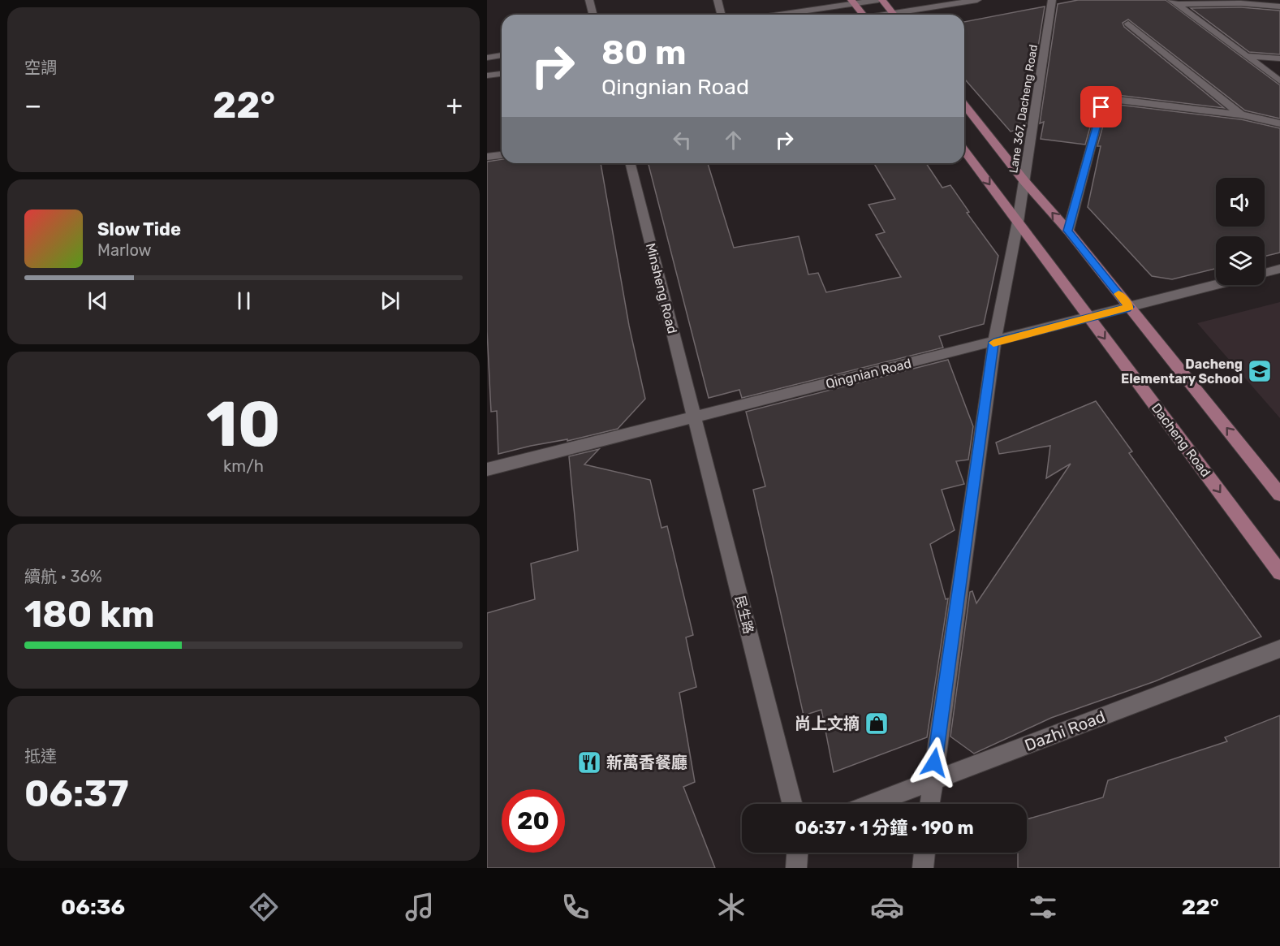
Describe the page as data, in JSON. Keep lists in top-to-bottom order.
{
  "streets": {
    "main road": ["Dacheng Road"],
    "street": [
      "Lane 367, Dacheng Road",
      "Minsheng Road",
      "Qingnian Road",
      "民生路",
      "Dazhi Road"
    ]
  },
  "crossings": [
    ["Lane 367, Dacheng Road", "Qingnian Road"],
    ["Lane 367, Dacheng Road", "Dacheng Road"],
    ["Lane 367, Dacheng Road", "Dazhi Road"],
    ["Minsheng Road", "Qingnian Road"],
    ["Minsheng Road", "民生路"],
    ["Qingnian Road", "Dacheng Road"],
    ["Qingnian Road", "民生路"]
  ],
  "places": {
    "school or university": ["Dacheng Elementary School"],
    "shop": ["尚上文摘"],
    "restaurant": ["新萬香餐廳"]
  },
  "page": {
    "tile": [
      "空調",
      ["10", "km/h"],
      ["續航 · 36%", "180 km"],
      ["抵達", "06:37"]
    ],
    "turn": ["80 m", "Qingnian Road"],
    "heat": ["−", "22°", "+"],
    "song": ["Slow Tide", "Marlow"],
    "limit": "20",
    "trip": "06:37 · 1 分鐘 · 190 m",
    "tabs": ["06:36", "22°"]
  }
}
